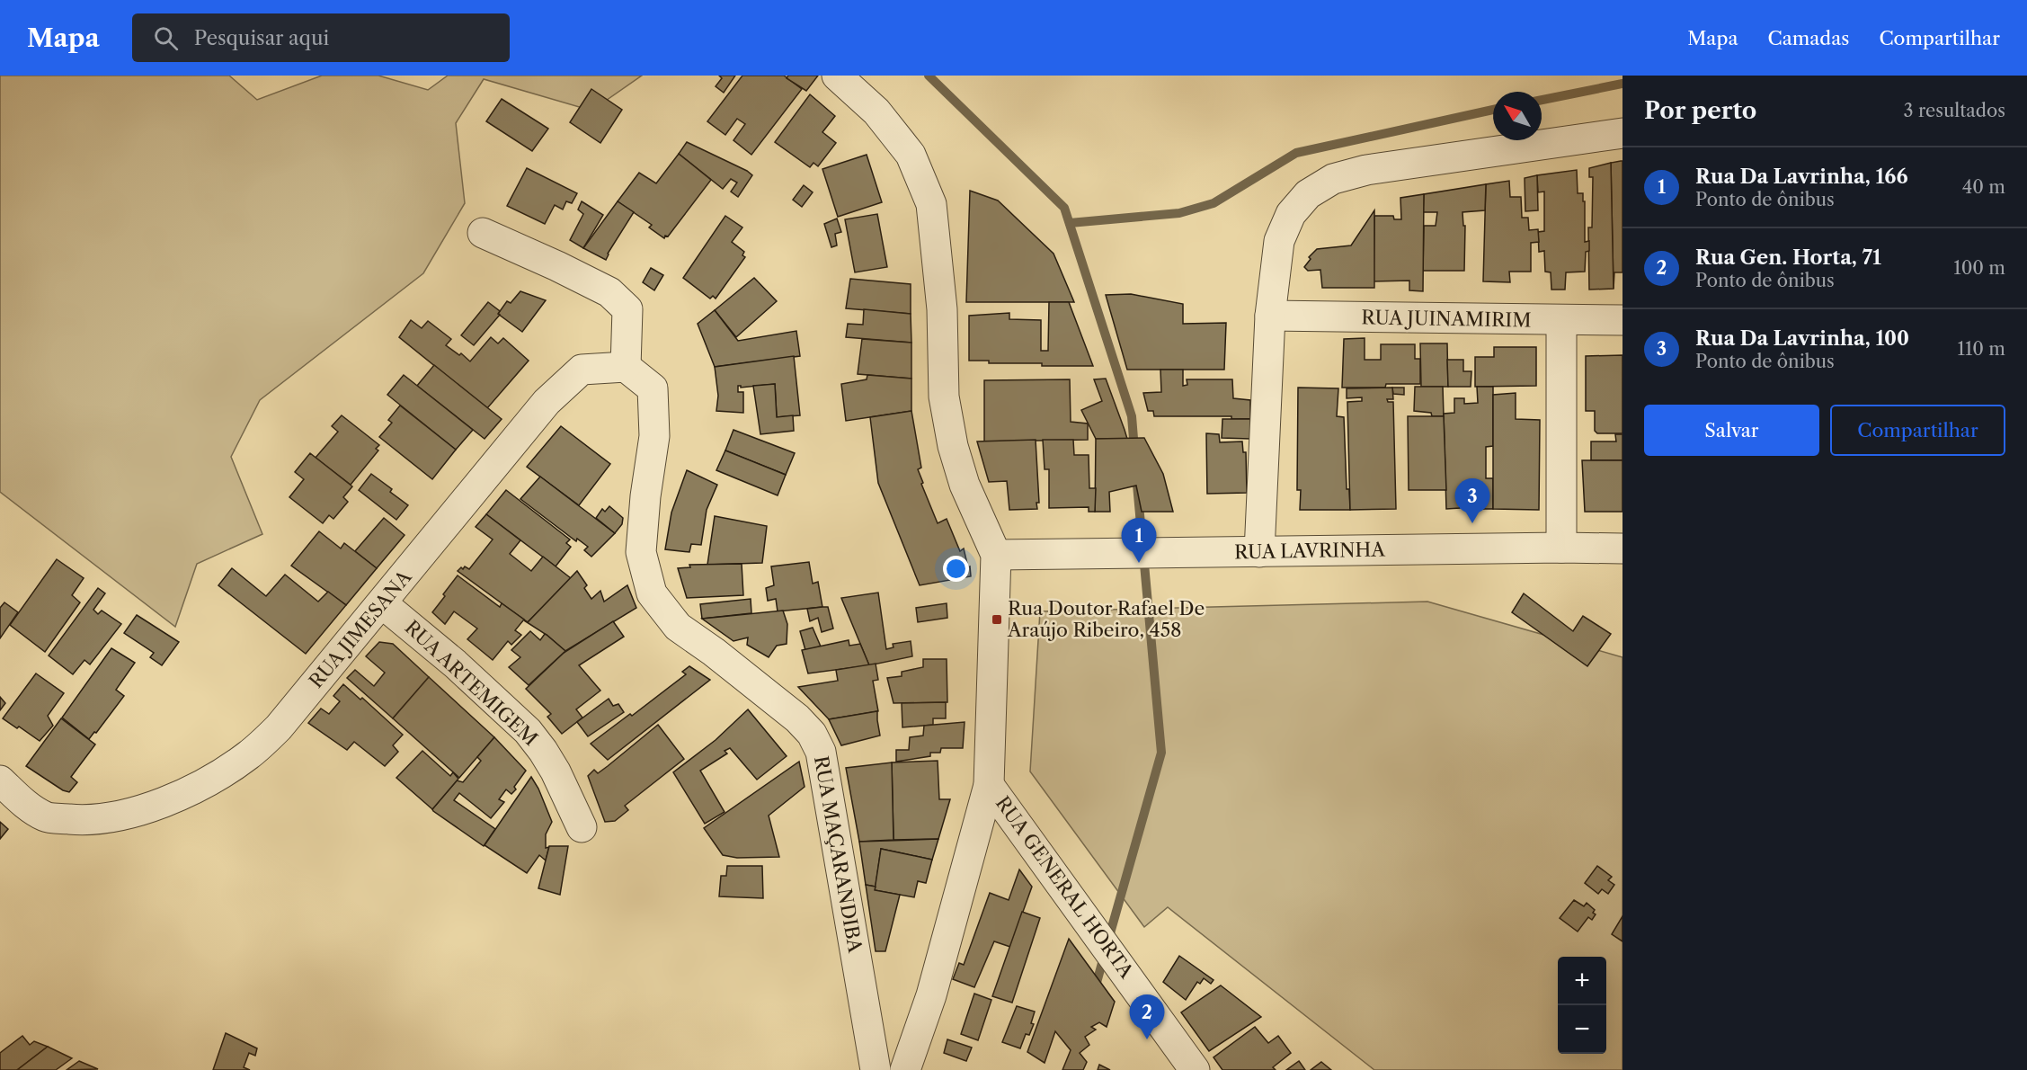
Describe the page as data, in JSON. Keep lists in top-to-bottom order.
{
  "streets": {
    "street": [
      "RUA JUINAMIRIM",
      "RUA LAVRINHA",
      "RUA JIMESANA",
      "RUA ARTEMIGEM",
      "RUA MAÇARANDIBA",
      "RUA GENERAL HORTA"
    ]
  },
  "crossings": [
    ["RUA JIMESANA", "RUA ARTEMIGEM"],
    ["RUA JIMESANA", "RUA MAÇARANDIBA"]
  ],
  "places": {
    "transit": ["Rua Doutor Rafael De Araújo Ribeiro, 458"]
  },
  "north": "top left",
  "page": {
    "header": "Mapa",
    "search": "Pesquisar aqui",
    "nav": ["Mapa", "Camadas", "Compartilhar"],
    "heading": ["Por perto", "3 resultados"],
    "list": [
      {
        "mark": "1",
        "name": "Rua Da Lavrinha, 166",
        "note": "Ponto de ônibus",
        "value": "40 m"
      },
      {
        "mark": "2",
        "name": "Rua Gen. Horta, 71",
        "note": "Ponto de ônibus",
        "value": "100 m"
      },
      {
        "mark": "3",
        "name": "Rua Da Lavrinha, 100",
        "note": "Ponto de ônibus",
        "value": "110 m"
      }
    ],
    "buttons": ["Salvar", "Compartilhar"],
    "pins": ["3", "1", "2"],
    "map_buttons": ["+", "−"]
  }
}
